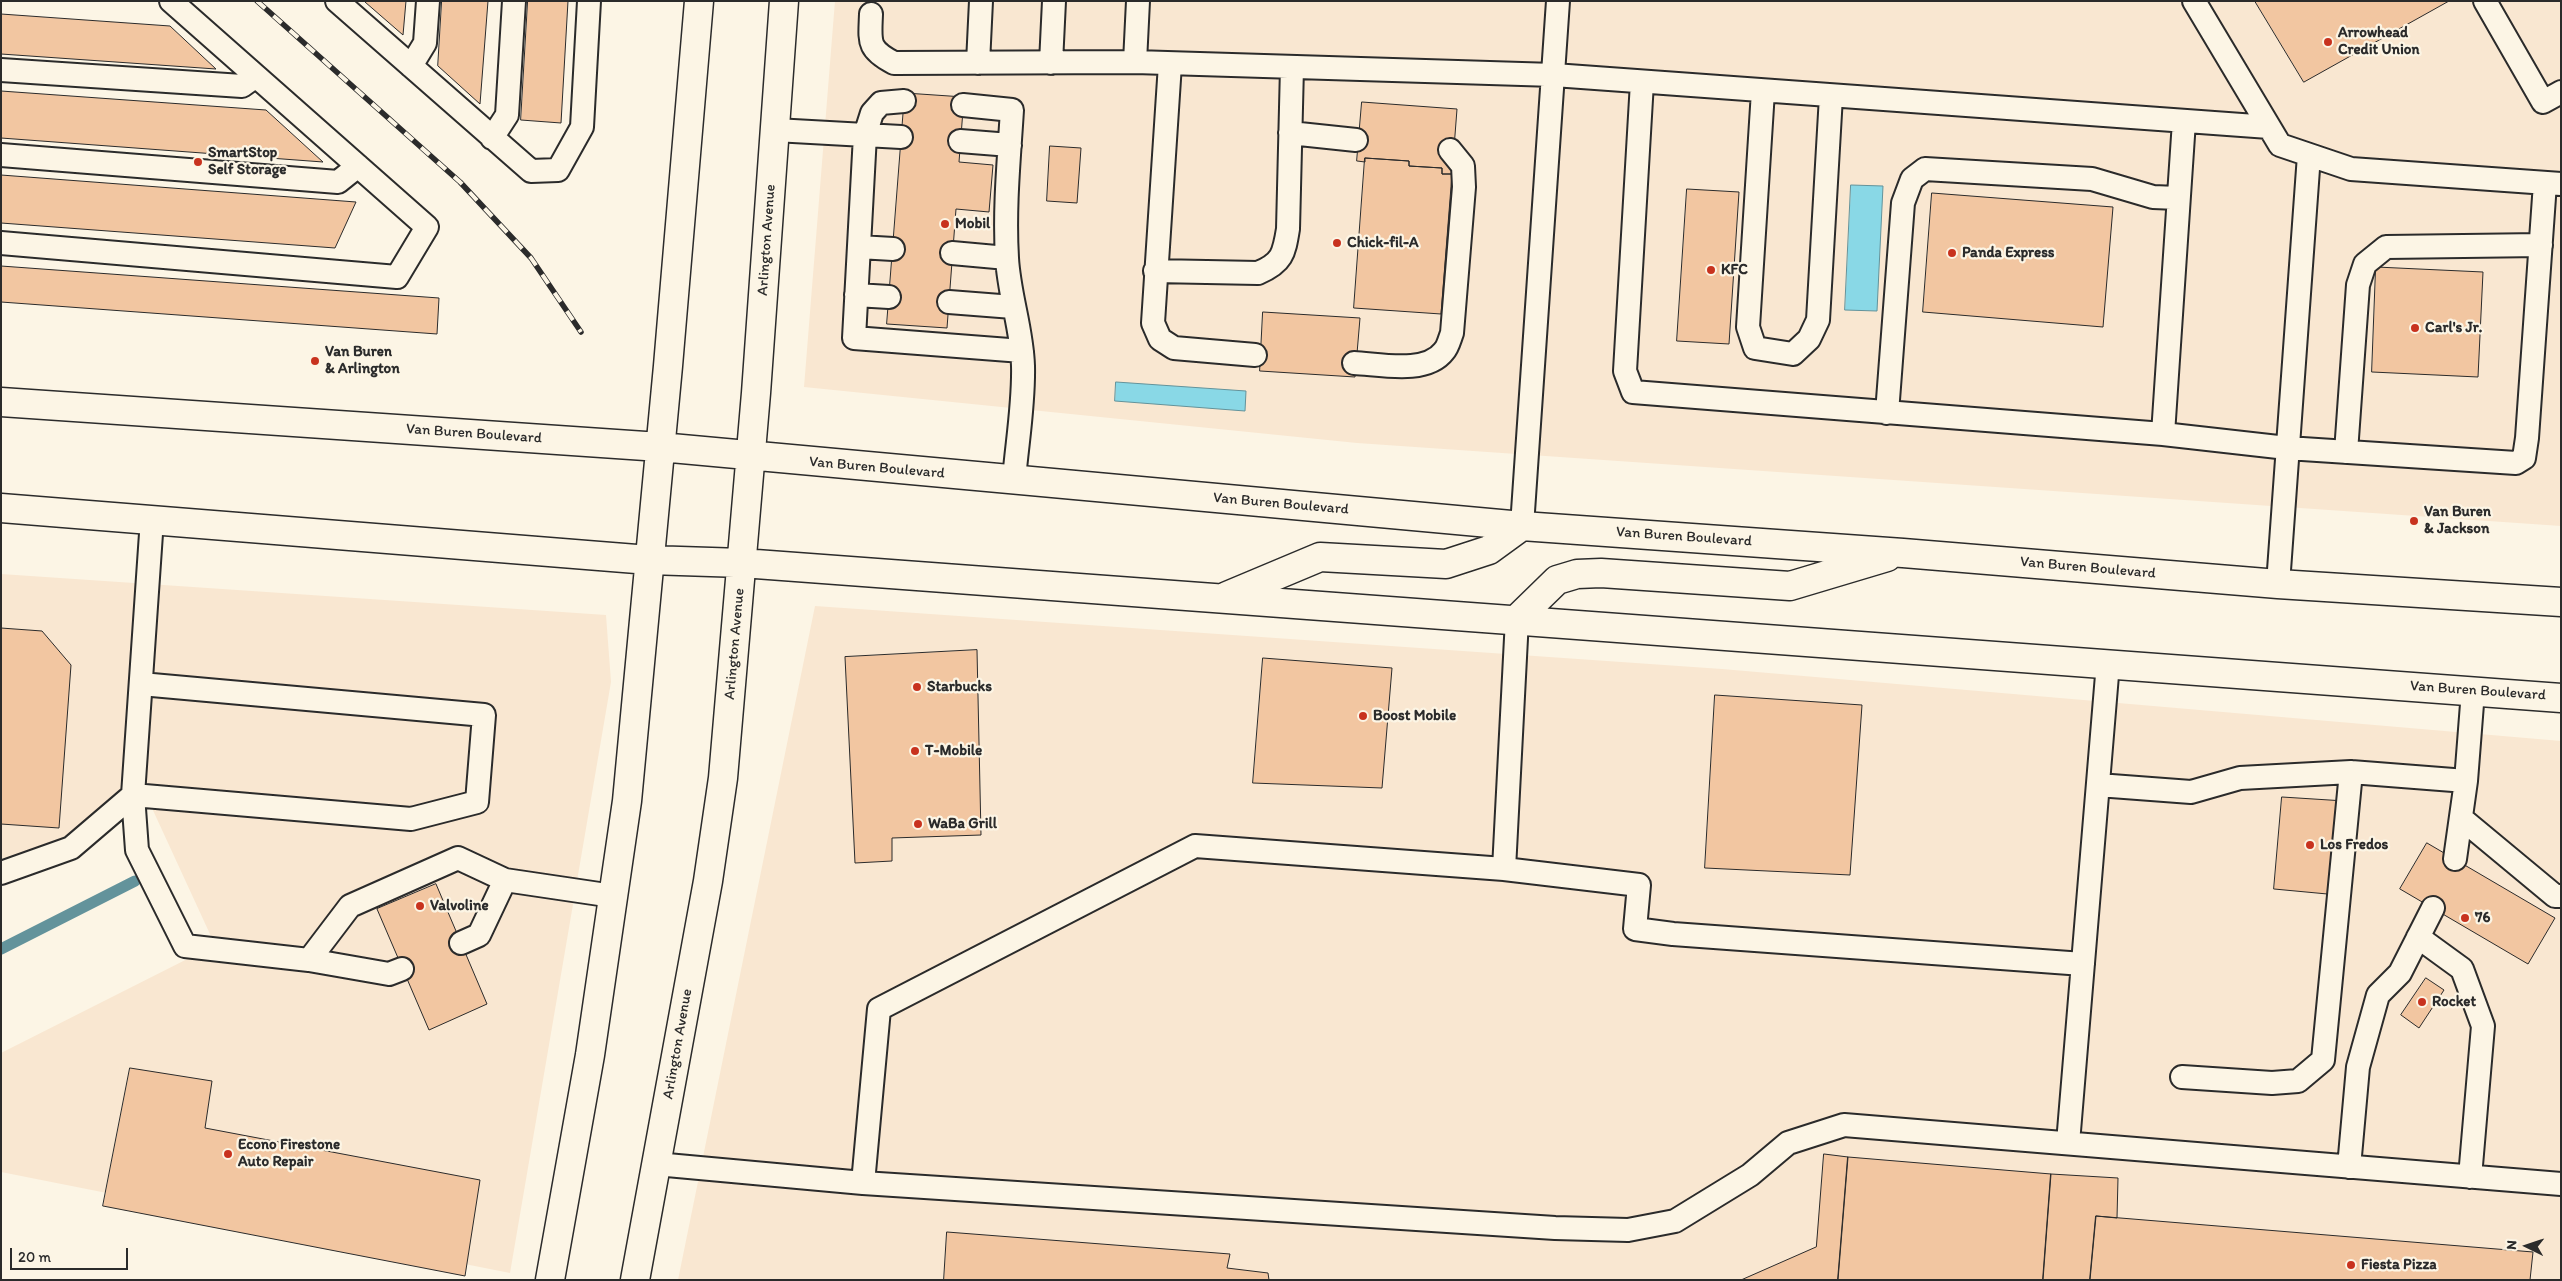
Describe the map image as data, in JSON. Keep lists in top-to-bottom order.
{
  "streets": {
    "main road": ["Arlington Avenue", "Van Buren Boulevard"]
  },
  "crossings": [
    ["Arlington Avenue", "Van Buren Boulevard"]
  ],
  "places": [
    "Arrowhead Credit Union",
    "SmartStop Self Storage",
    "Mobil",
    "Chick-fil-A",
    "Panda Express",
    "KFC",
    "Carl's Jr.",
    "Van Buren & Arlington",
    "Van Buren & Jackson",
    "Starbucks",
    "Boost Mobile",
    "T-Mobile",
    "WaBa Grill",
    "Los Fredos",
    "Valvoline",
    "76",
    "Rocket",
    "Econo Firestone Auto Repair",
    "Fiesta Pizza"
  ],
  "scale_bar": "20 m",
  "north": "left"
}
